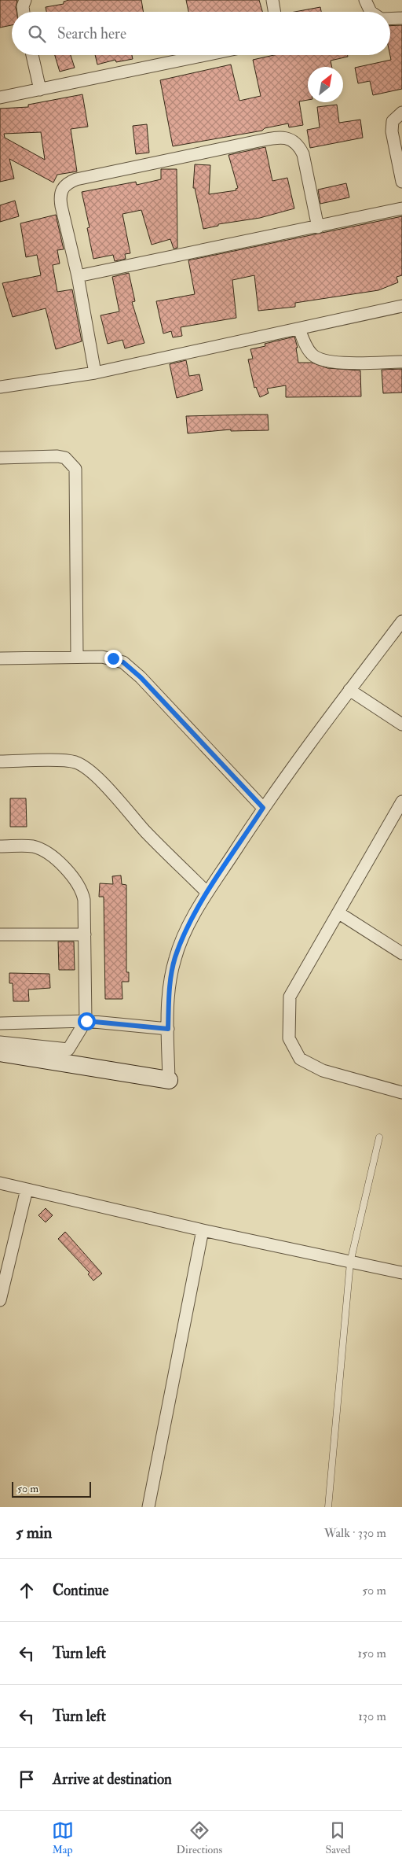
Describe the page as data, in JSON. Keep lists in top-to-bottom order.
{
  "scale_bar": "50 m",
  "north": "top right",
  "page": {
    "search": "Search here",
    "scale": "50 m",
    "heading": ["5 min", "Walk · 330 m"],
    "list": [
      ["Continue", "50 m"],
      ["Turn left", "150 m"],
      ["Turn left", "130 m"],
      "Arrive at destination"
    ],
    "nav": ["Map", "Directions", "Saved"]
  }
}
